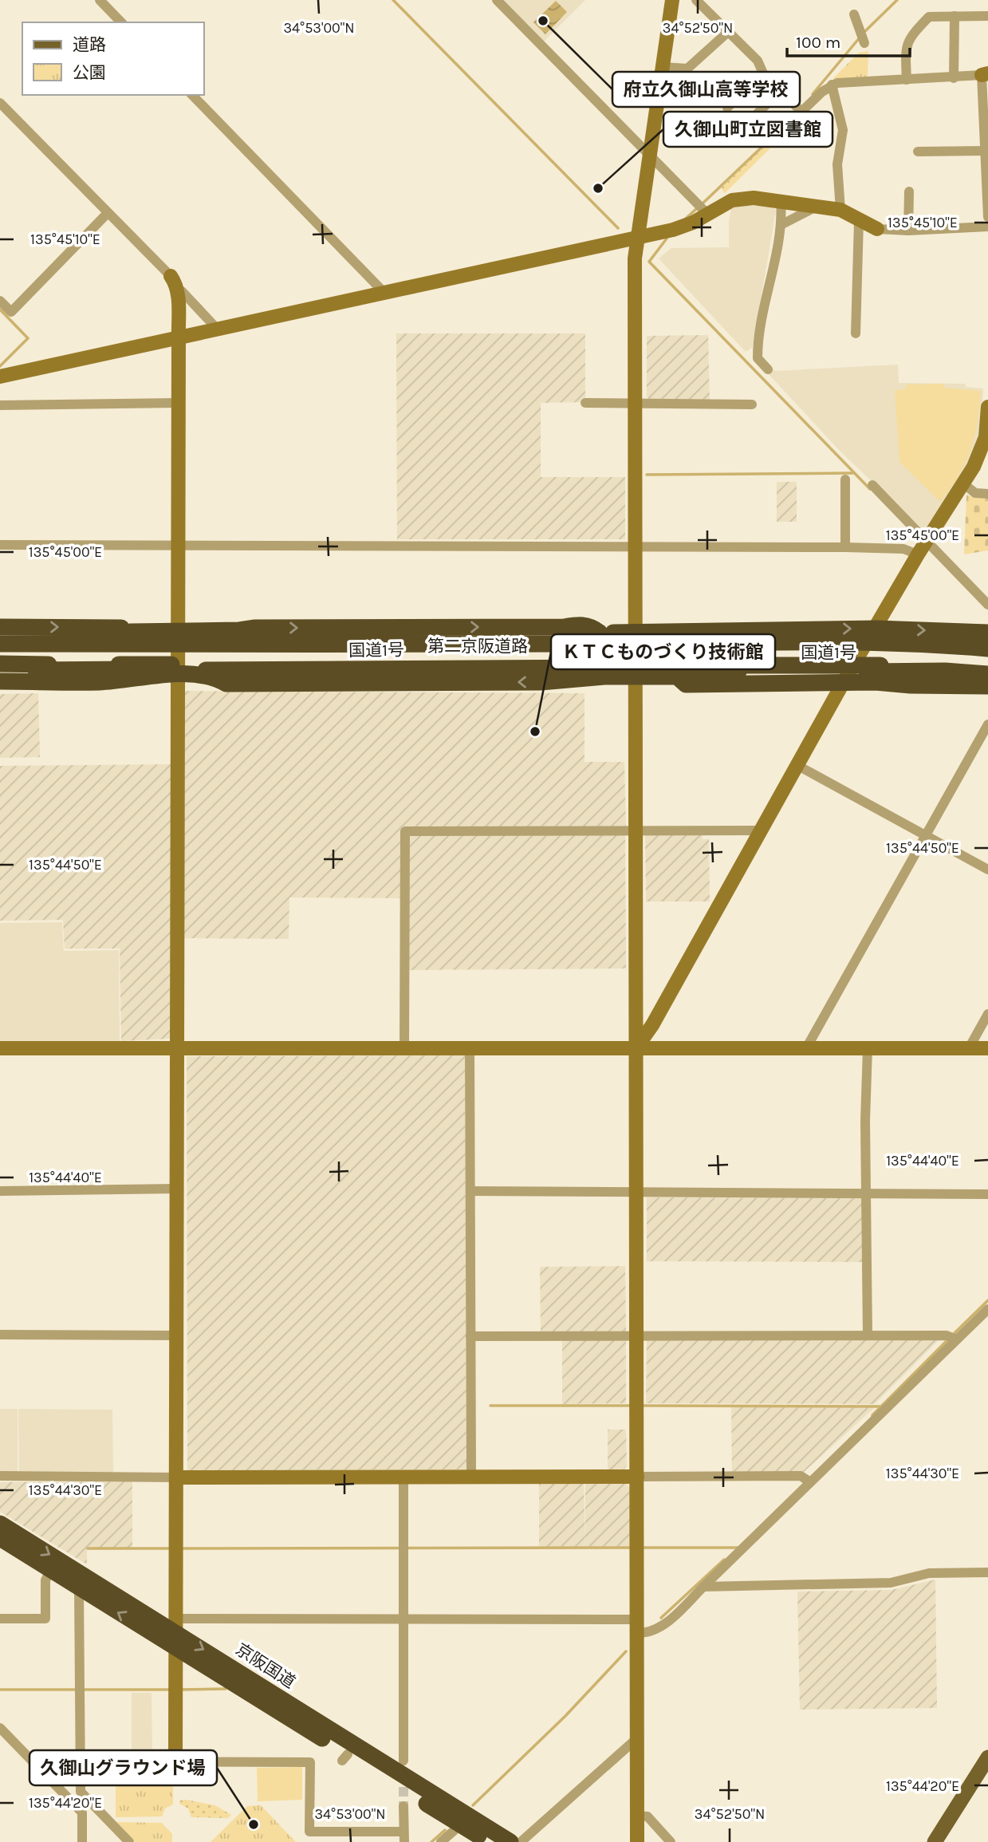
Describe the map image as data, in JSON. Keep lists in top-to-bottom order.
{
  "streets": {
    "highway": ["第二京阪道路", "国道1号", "京阪国道"]
  },
  "crossings": [
    ["第二京阪道路", "国道1号"]
  ],
  "places": [
    "府立久御山高等学校",
    "久御山町立図書館",
    "ＫＴＣものづくり技術館",
    "久御山グラウンド場"
  ],
  "legend": ["道路", "公園"],
  "scale_bar": "100 m",
  "coordinates": [
    "34°53'00\"N",
    "34°52'50\"N",
    "135°45'10\"E",
    "135°45'00\"E",
    "135°44'50\"E",
    "135°44'40\"E",
    "135°44'30\"E",
    "135°44'20\"E"
  ]
}
